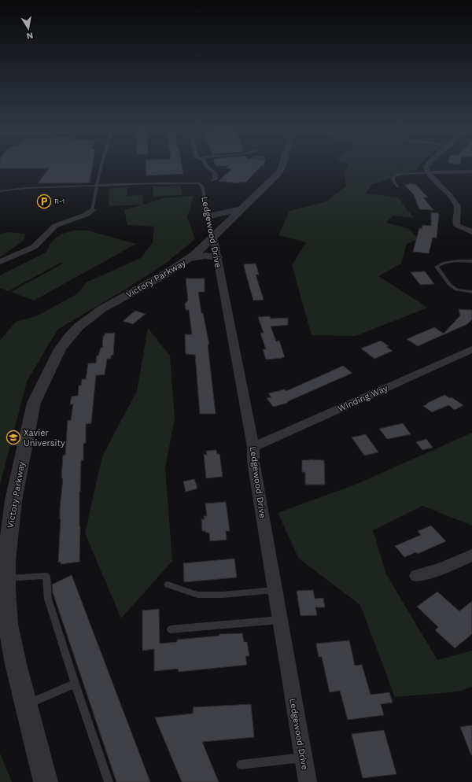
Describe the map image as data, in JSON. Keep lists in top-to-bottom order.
{
  "streets": {
    "street": ["Ledgewood Drive", "Victory Parkway", "Winding Way"]
  },
  "crossings": [
    ["Ledgewood Drive", "Victory Parkway"],
    ["Ledgewood Drive", "Winding Way"]
  ],
  "places": {
    "parking": ["R-1"],
    "school or university": ["Xavier University"]
  },
  "north": "bottom"
}
